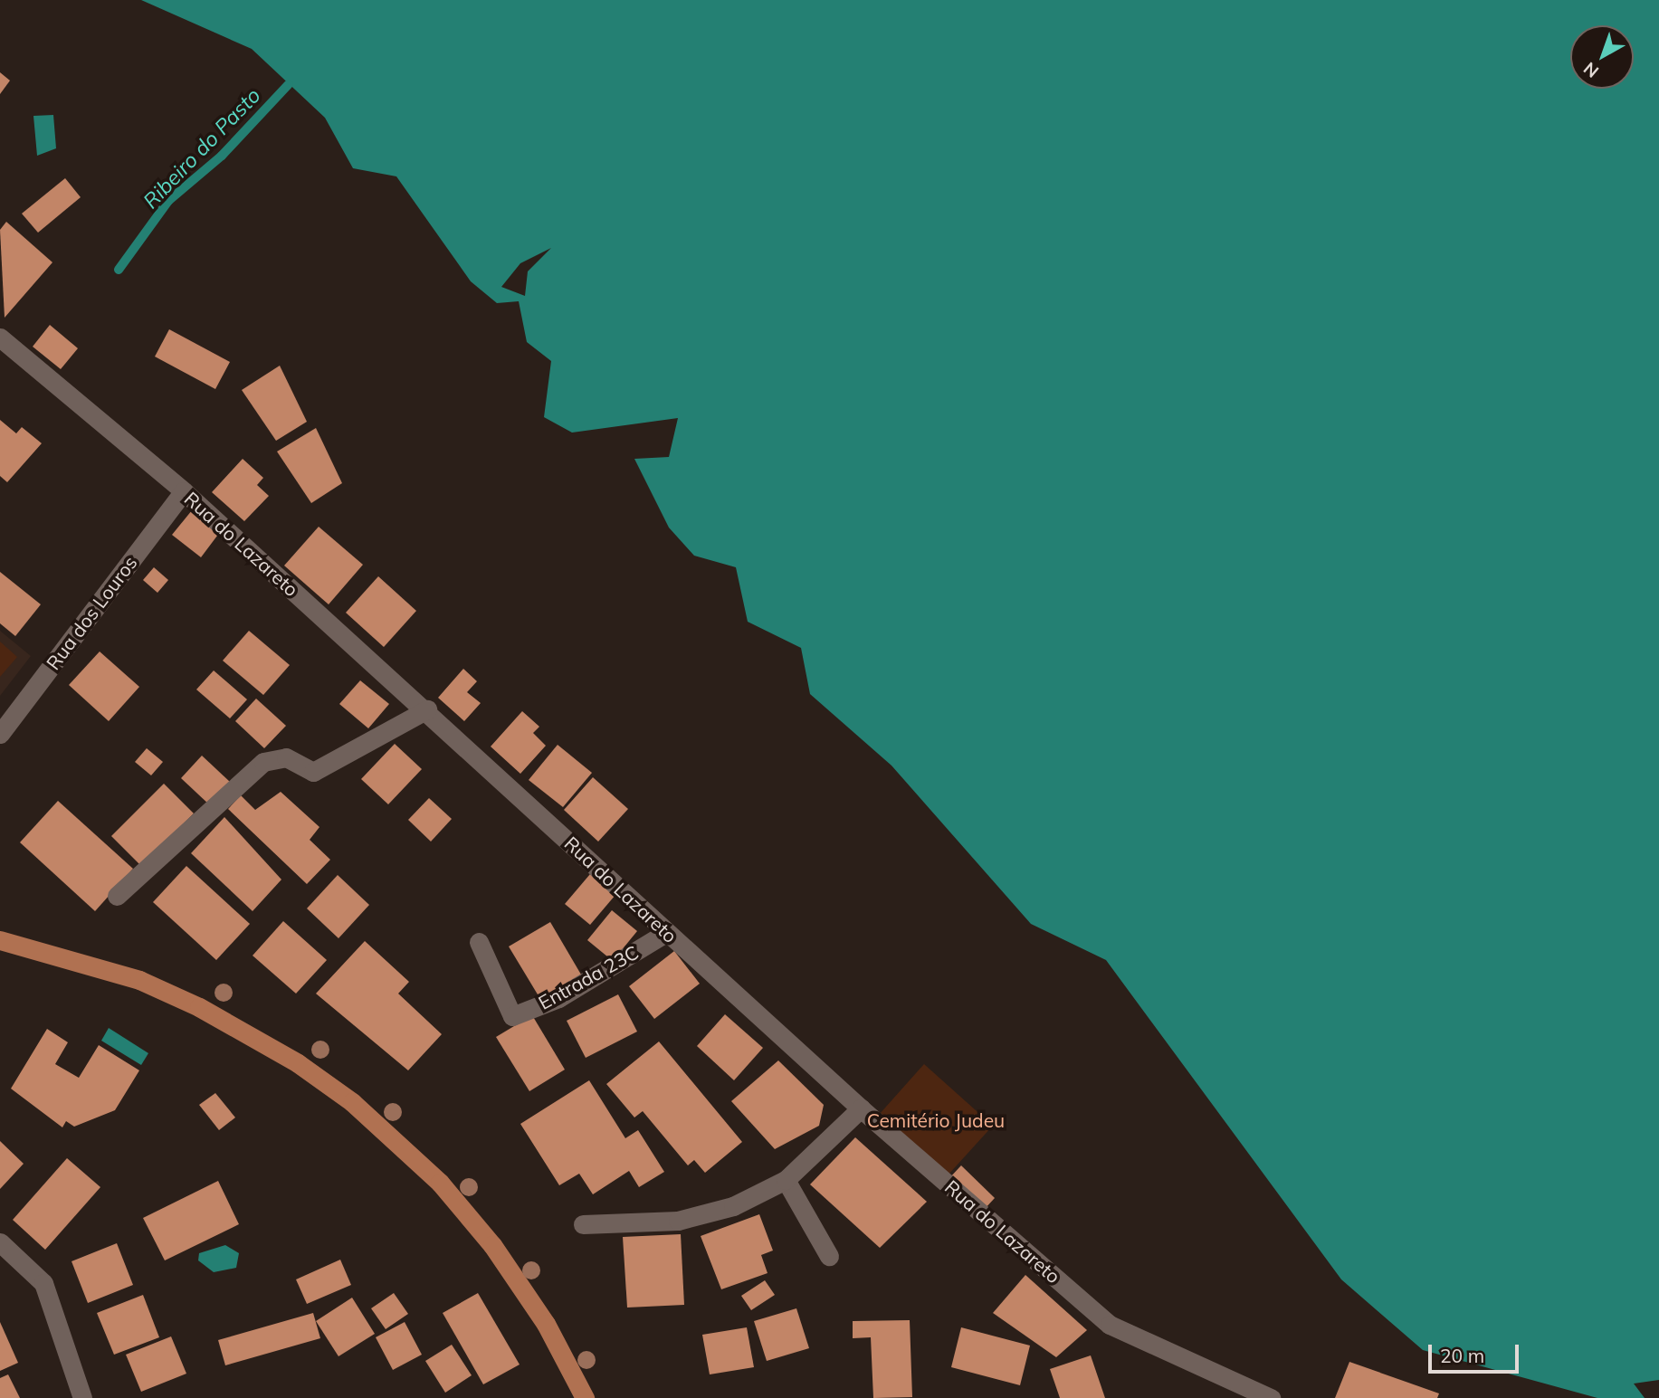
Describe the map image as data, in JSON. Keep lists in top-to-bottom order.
{
  "streets": {
    "street": ["Rua do Lazareto", "Rua dos Louros", "Entrada 23C"]
  },
  "crossings": [
    ["Rua do Lazareto", "Rua dos Louros"],
    ["Rua do Lazareto", "Entrada 23C"]
  ],
  "water": ["Ribeiro do Pasto"],
  "parks": ["Cemitério Judeu"],
  "scale_bar": "20 m",
  "north": "bottom left"
}
